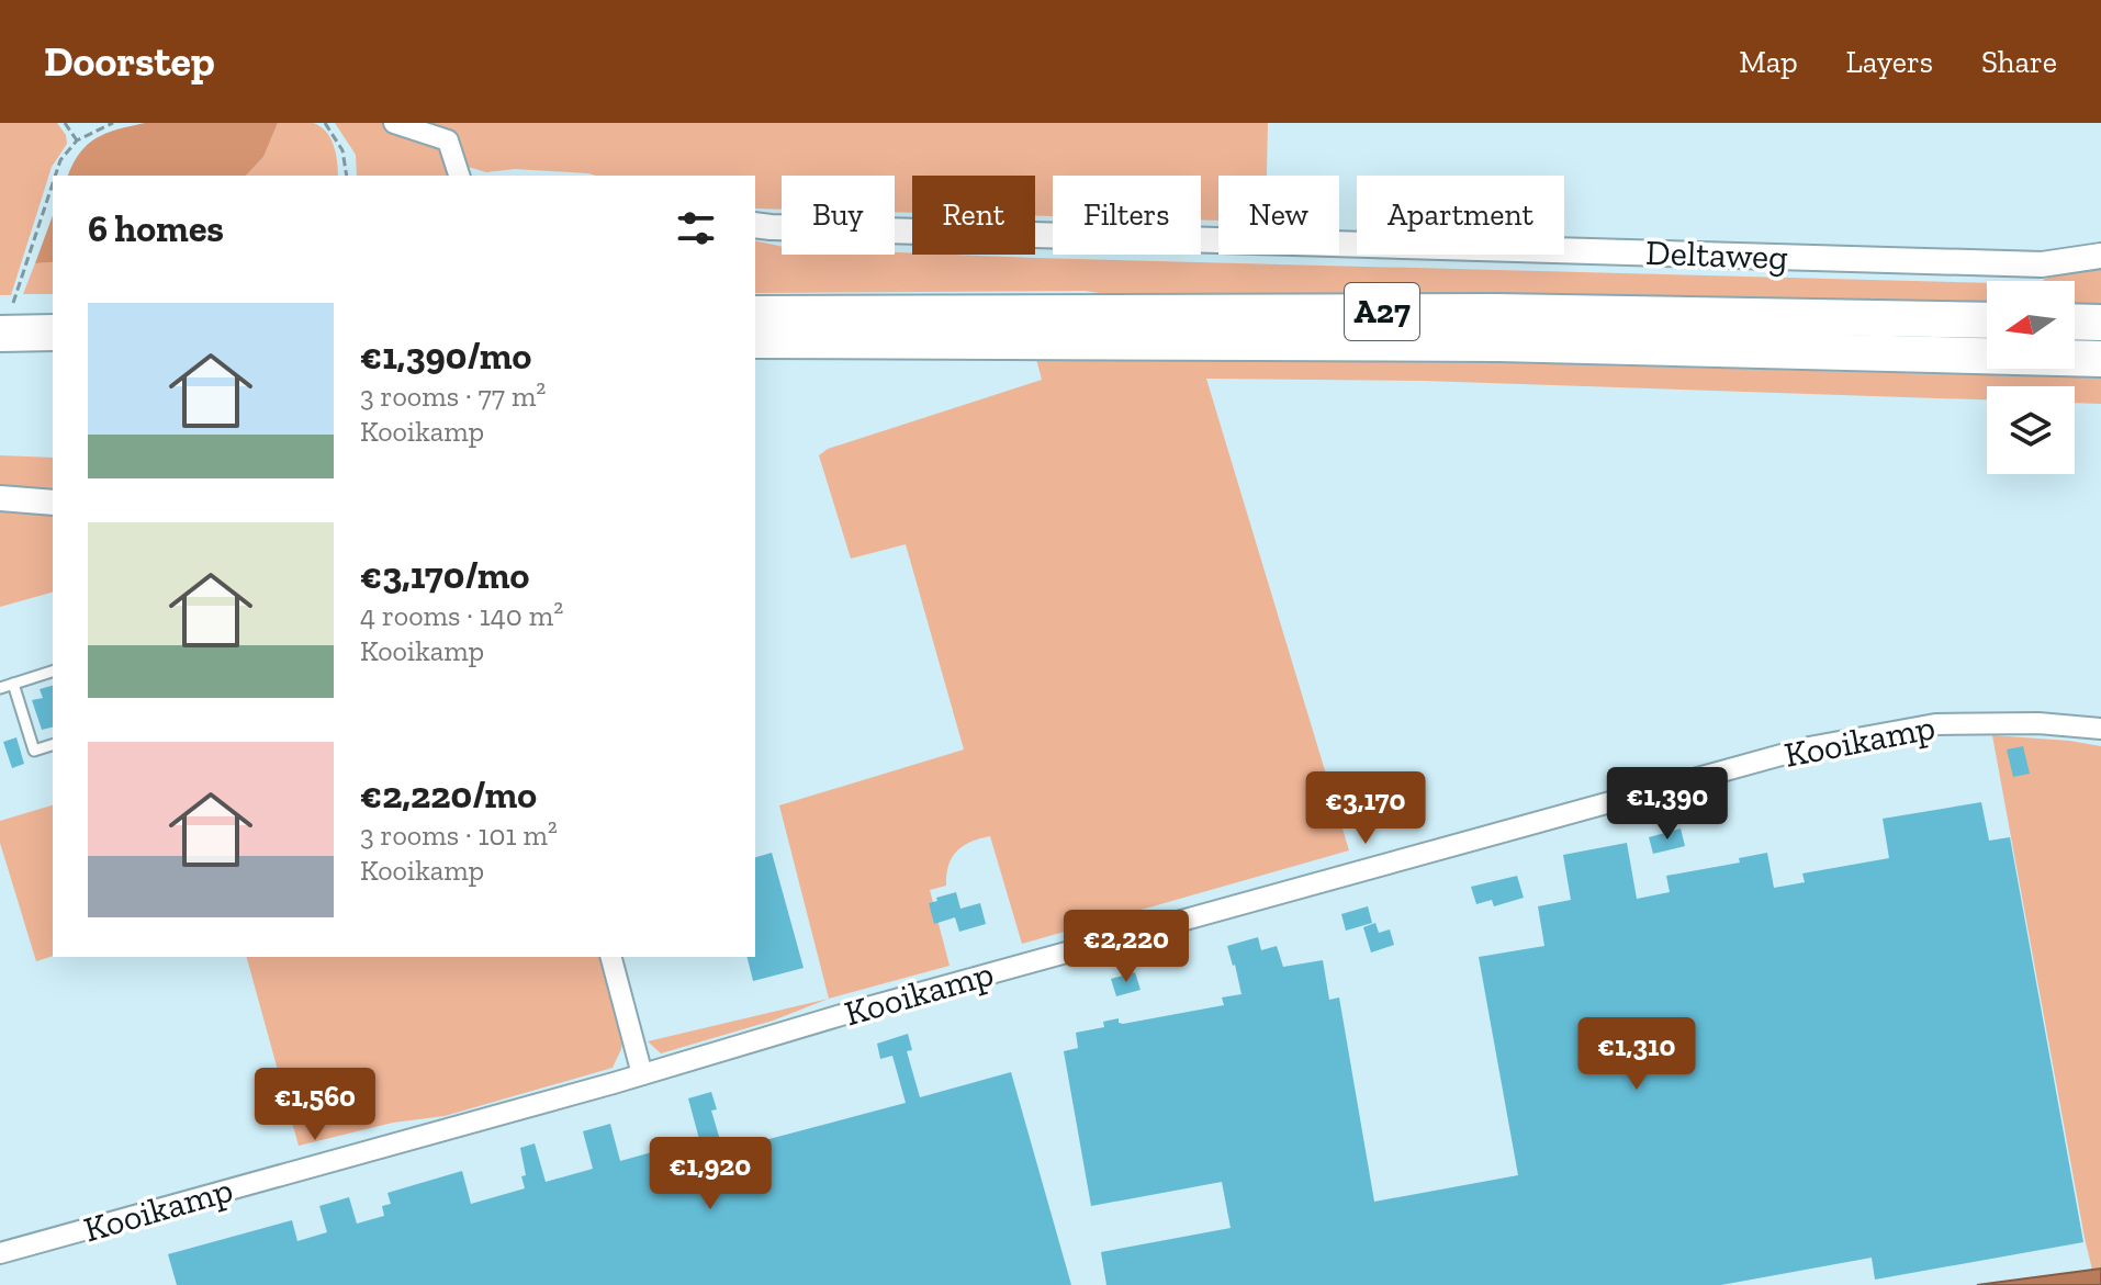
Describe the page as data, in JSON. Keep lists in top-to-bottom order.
{
  "streets": {
    "highway": ["A27"],
    "street": ["Deltaweg", "Kooikamp"]
  },
  "north": "left",
  "page": {
    "header": "Doorstep",
    "nav": ["Map", "Layers", "Share"],
    "chip": [
      "Buy",
      "Rent",
      "Filters",
      "New",
      "Apartment"
    ],
    "heading": "6 homes",
    "list": [
      {
        "name": "€1,390/mo",
        "note": "3 rooms · 77 m² · Kooikamp"
      },
      {
        "name": "€3,170/mo",
        "note": "4 rooms · 140 m² · Kooikamp"
      },
      {
        "name": "€2,220/mo",
        "note": "3 rooms · 101 m² · Kooikamp"
      }
    ],
    "price": [
      "€1,390",
      "€3,170",
      "€2,220",
      "€1,310",
      "€1,560",
      "€1,920"
    ]
  }
}
